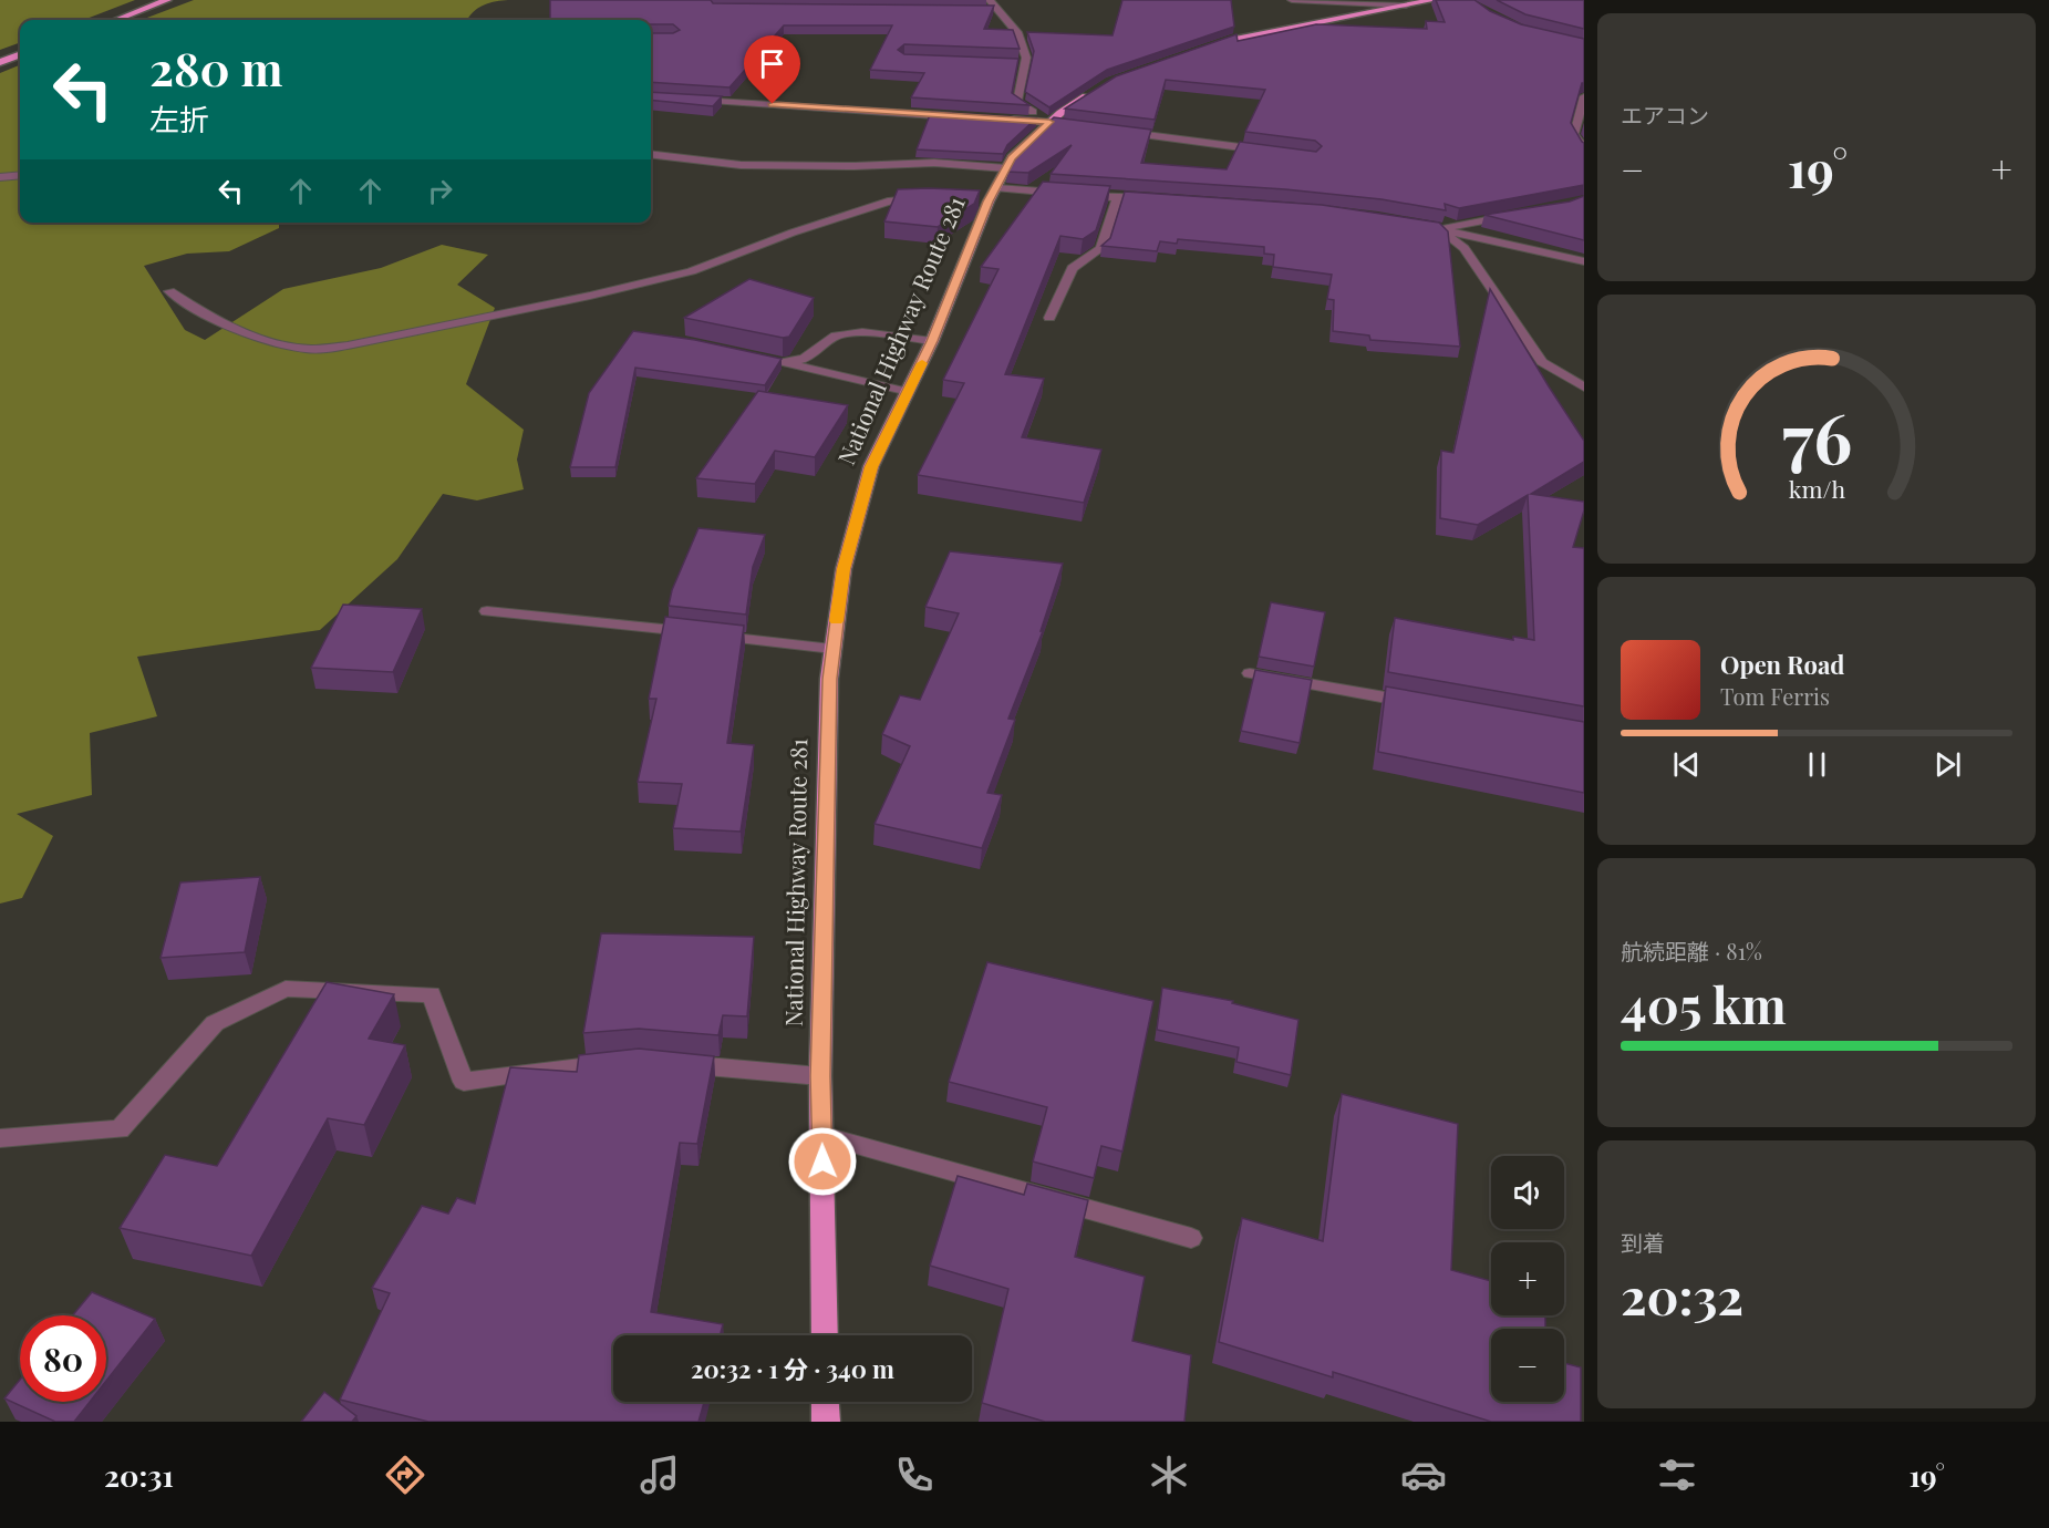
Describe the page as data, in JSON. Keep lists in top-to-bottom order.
{
  "streets": {
    "highway": ["National Highway Route 281"]
  },
  "page": {
    "tile": [
      "エアコン",
      ["航続距離 · 81%", "405 km"],
      ["到着", "20:32"]
    ],
    "turn": ["280 m", "左折"],
    "heat": ["−", "19°", "+"],
    "song": ["Open Road", "Tom Ferris"],
    "map_buttons": ["+", "−"],
    "limit": "80",
    "trip": "20:32 · 1 分 · 340 m",
    "tabs": ["20:31", "19°"],
    "gauge": ["76", "km/h"]
  }
}
